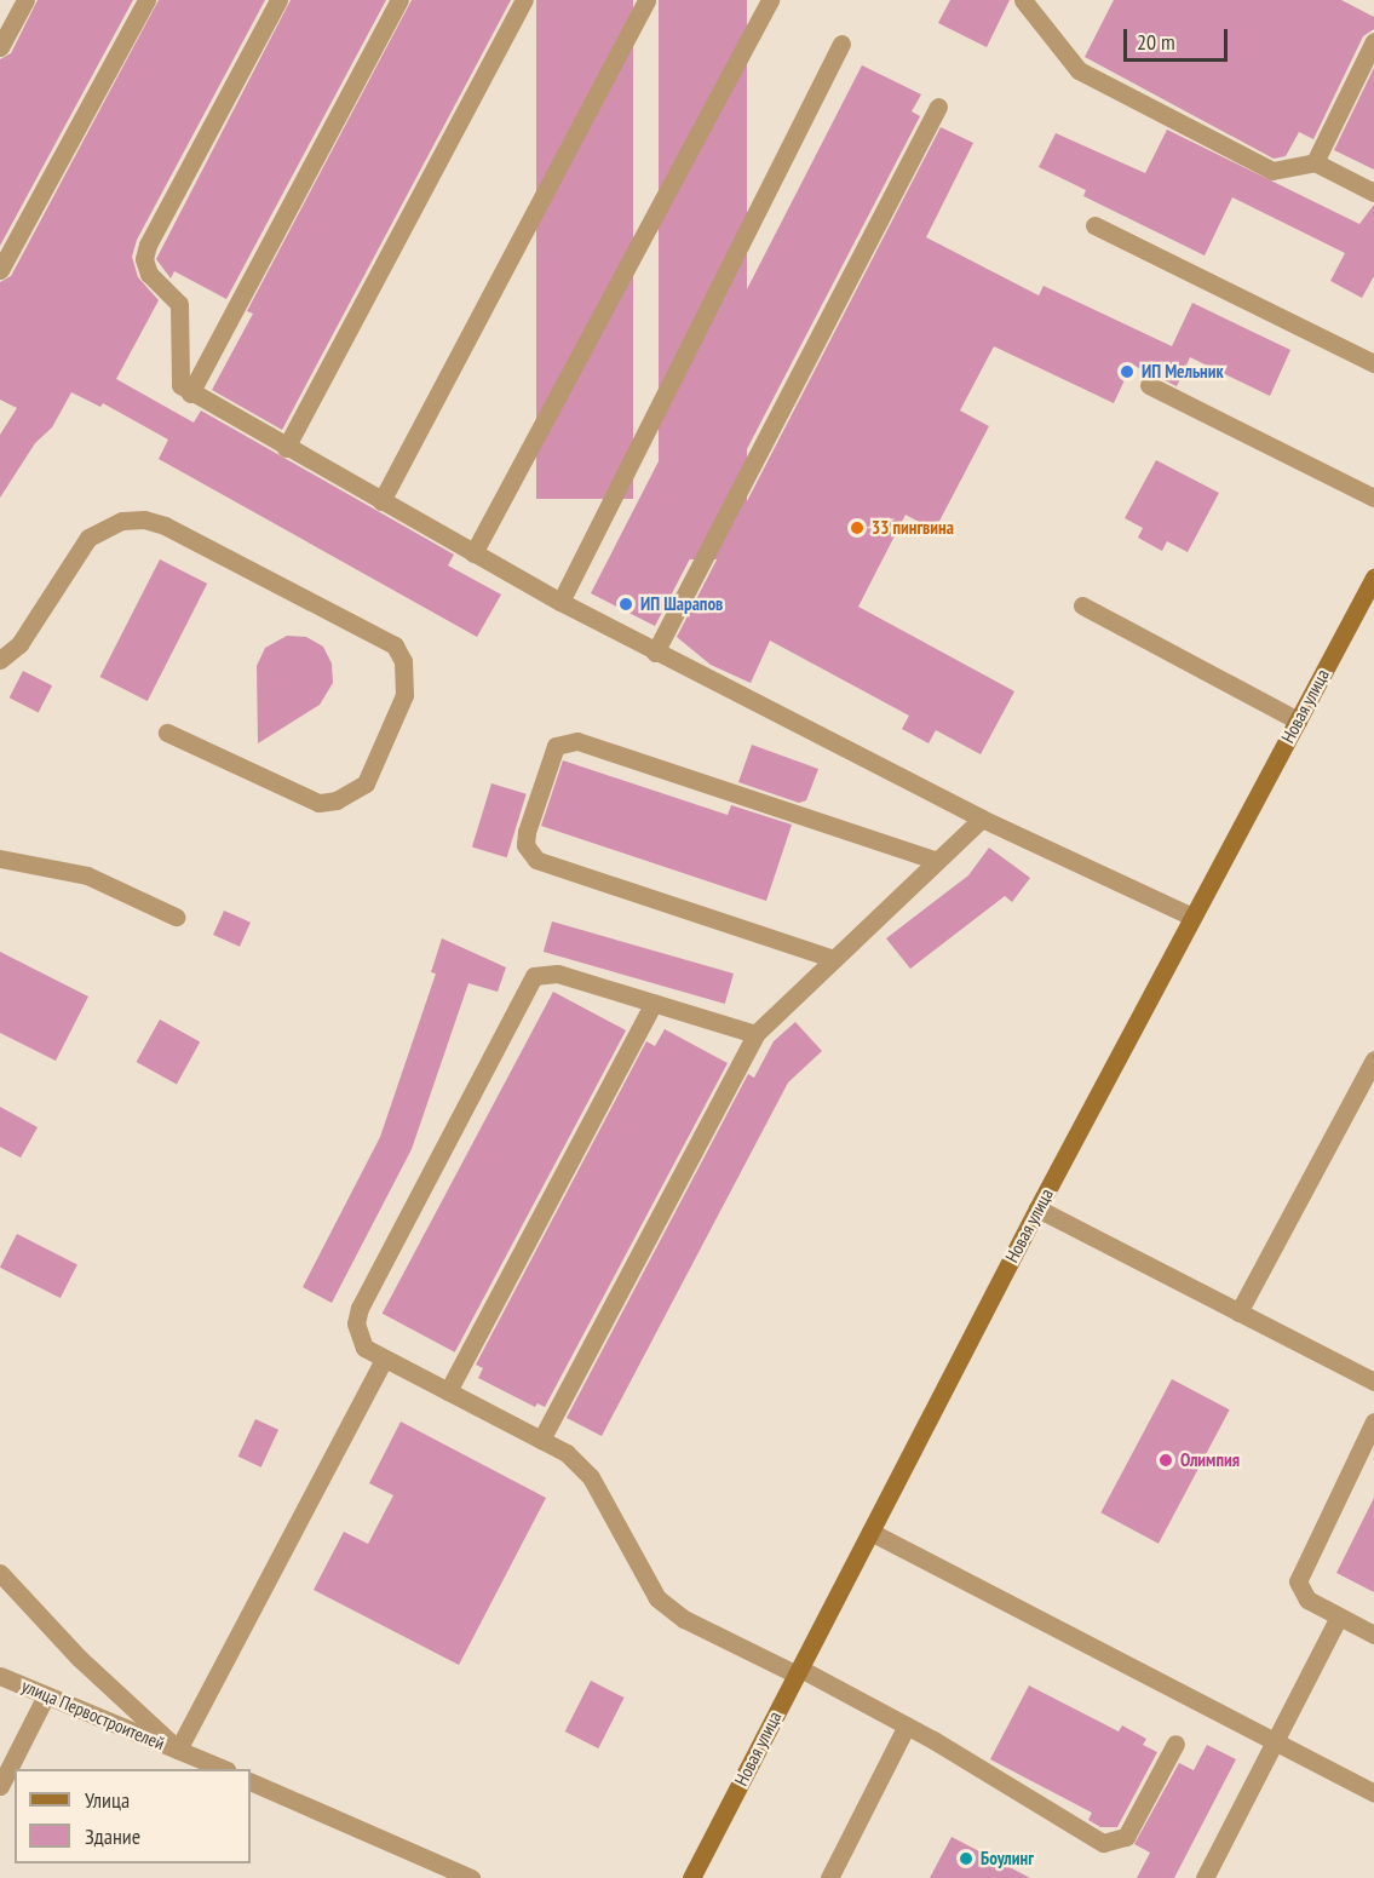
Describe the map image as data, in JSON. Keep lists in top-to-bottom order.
{
  "streets": {
    "street": ["Новая улица", "улица Первостроителей"]
  },
  "places": [
    "ИП Мельник",
    "33 пингвина",
    "ИП Шарапов",
    "Олимпия",
    "Боулинг"
  ],
  "legend": ["Улица", "Здание"],
  "scale_bar": "20 m"
}
